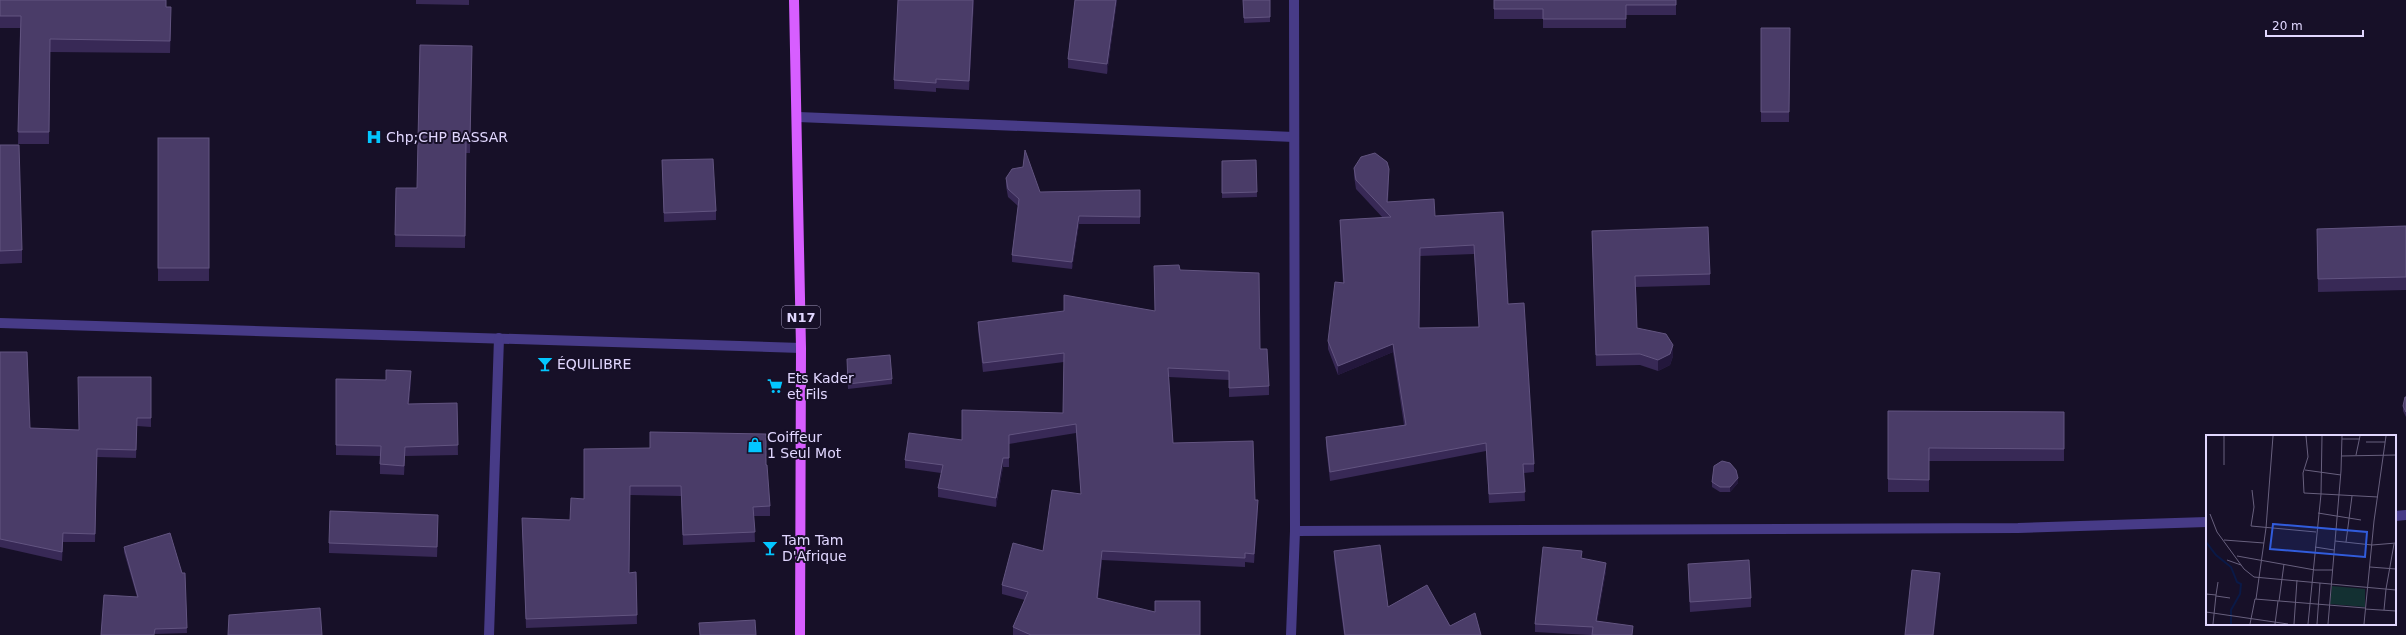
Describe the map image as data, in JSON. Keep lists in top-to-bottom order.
{
  "streets": {
    "main road": ["N17"]
  },
  "places": {
    "hospital": ["Chp;CHP BASSAR"],
    "bar": ["ÉQUILIBRE", "Tam Tam D'Afrique"],
    "supermarket": ["Ets Kader et Fils"],
    "shop": ["Coiffeur 1 Seul Mot"]
  },
  "scale_bar": "20 m"
}
